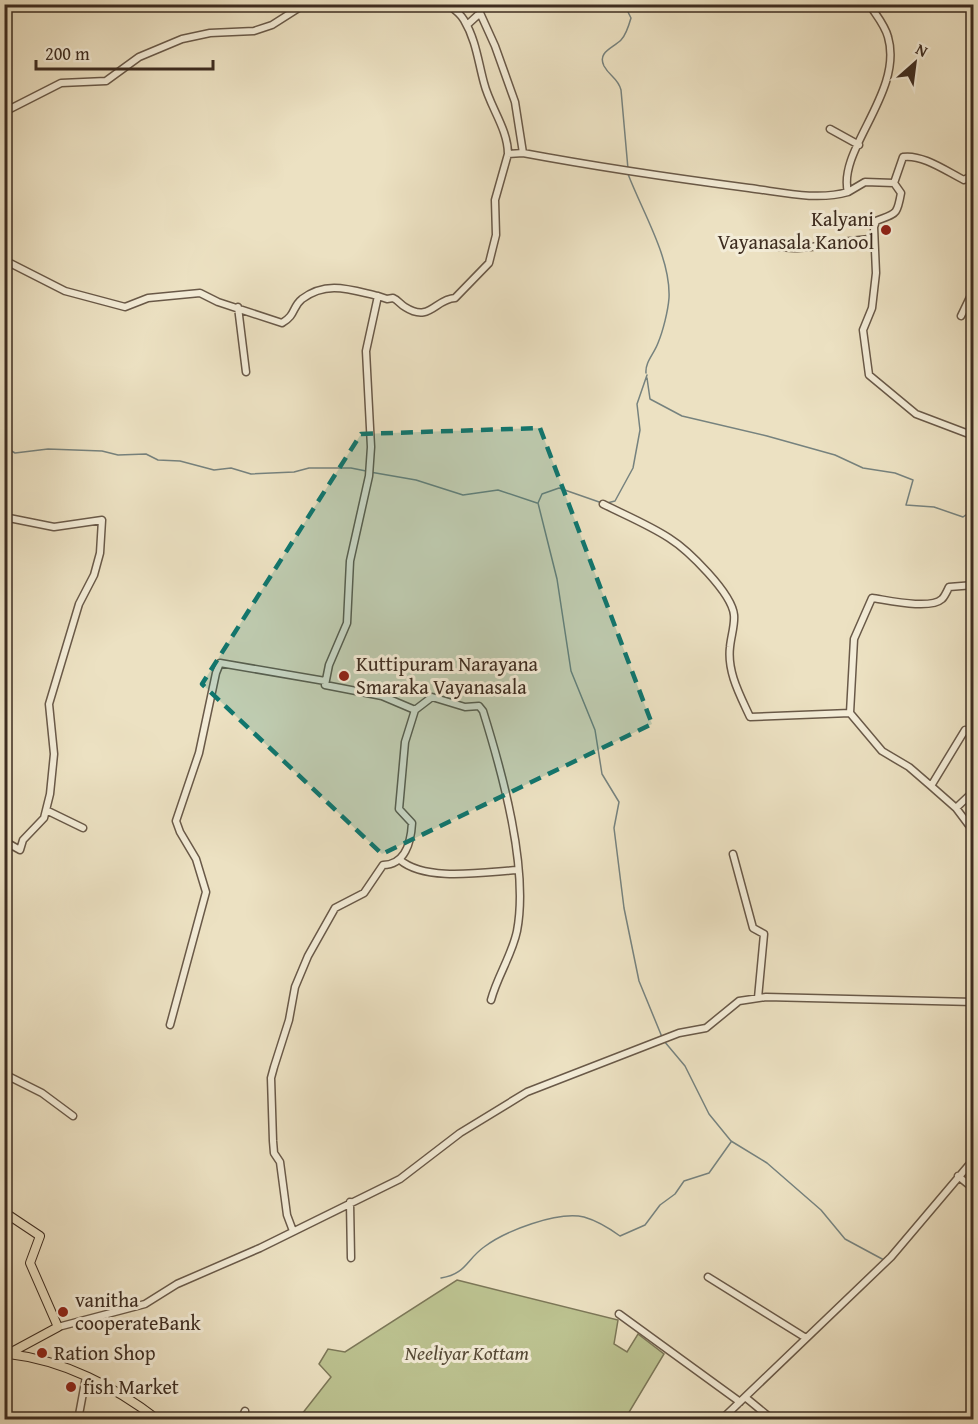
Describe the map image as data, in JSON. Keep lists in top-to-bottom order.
{
  "parks": ["Neeliyar Kottam"],
  "places": [
    "Kalyani Vayanasala Kanool",
    "Kuttipuram Narayana Smaraka Vayanasala",
    "vanitha cooperateBank",
    "Ration Shop",
    "fish Market"
  ],
  "scale_bar": "200 m",
  "north": "top right"
}
